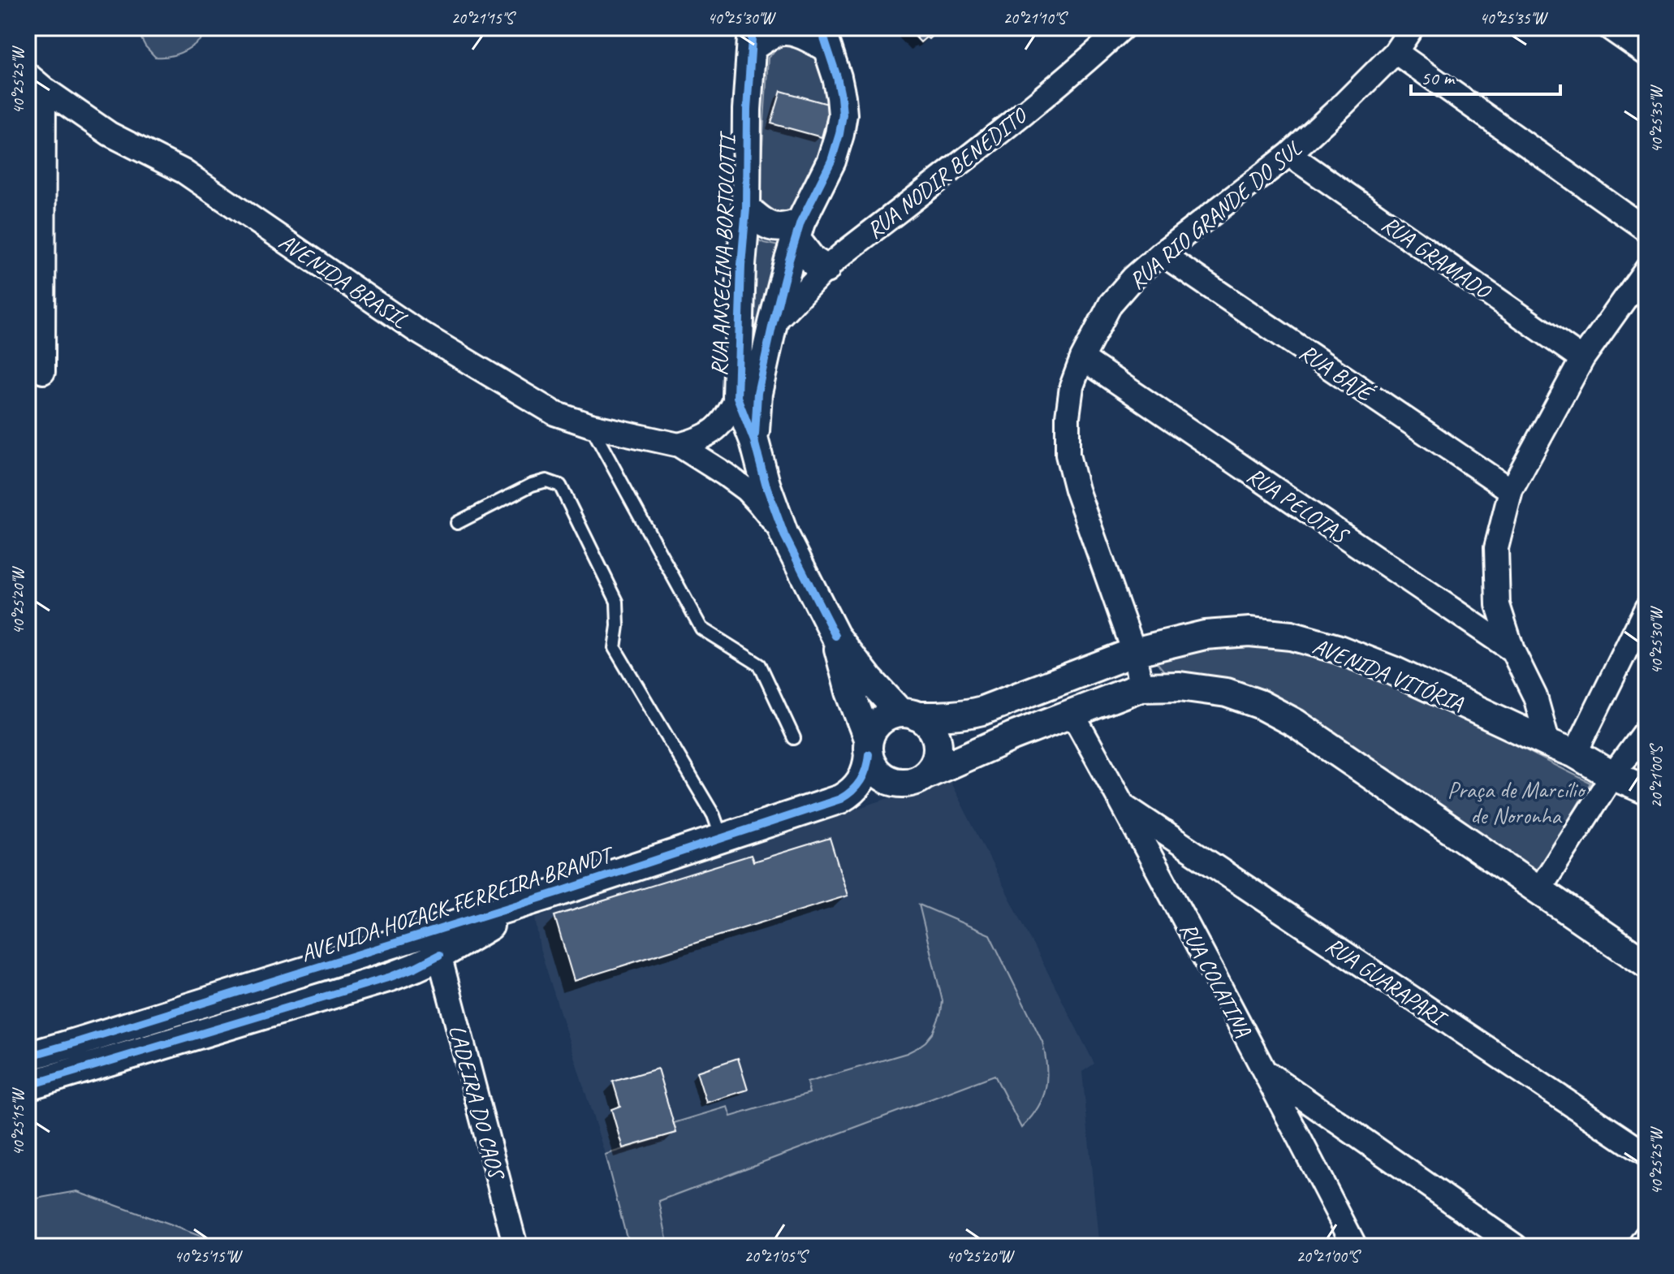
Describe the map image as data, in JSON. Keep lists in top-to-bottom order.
{
  "streets": {
    "street": [
      "RUA NODIR BENEDITO",
      "RUA RIO GRANDE DO SUL",
      "RUA ANSELINA BORTOLOTTI",
      "RUA GRAMADO",
      "AVENIDA BRASIL",
      "RUA BAJÉ",
      "RUA PELOTAS",
      "AVENIDA VITÓRIA",
      "AVENIDA HOZACK FERREIRA BRANDT",
      "RUA COLATINA",
      "RUA GUARAPARI",
      "LADEIRA DO CAOS"
    ]
  },
  "crossings": [
    ["RUA NODIR BENEDITO", "RUA ANSELINA BORTOLOTTI"],
    ["RUA RIO GRANDE DO SUL", "RUA GRAMADO"],
    ["RUA RIO GRANDE DO SUL", "RUA BAJÉ"],
    ["RUA RIO GRANDE DO SUL", "RUA PELOTAS"],
    ["RUA RIO GRANDE DO SUL", "AVENIDA VITÓRIA"],
    ["AVENIDA VITÓRIA", "AVENIDA HOZACK FERREIRA BRANDT"],
    ["AVENIDA HOZACK FERREIRA BRANDT", "RUA COLATINA"],
    ["AVENIDA HOZACK FERREIRA BRANDT", "LADEIRA DO CAOS"],
    ["RUA COLATINA", "RUA GUARAPARI"]
  ],
  "parks": ["Praça de Marcílio de Noronha"],
  "scale_bar": "50 m",
  "coordinates": [
    "20°21'15\"S",
    "40°25'30\"W",
    "20°21'10\"S",
    "40°25'35\"W",
    "40°25'25\"W",
    "40°25'20\"W",
    "20°21'00\"S",
    "40°25'15\"W",
    "20°21'05\"S"
  ]
}
